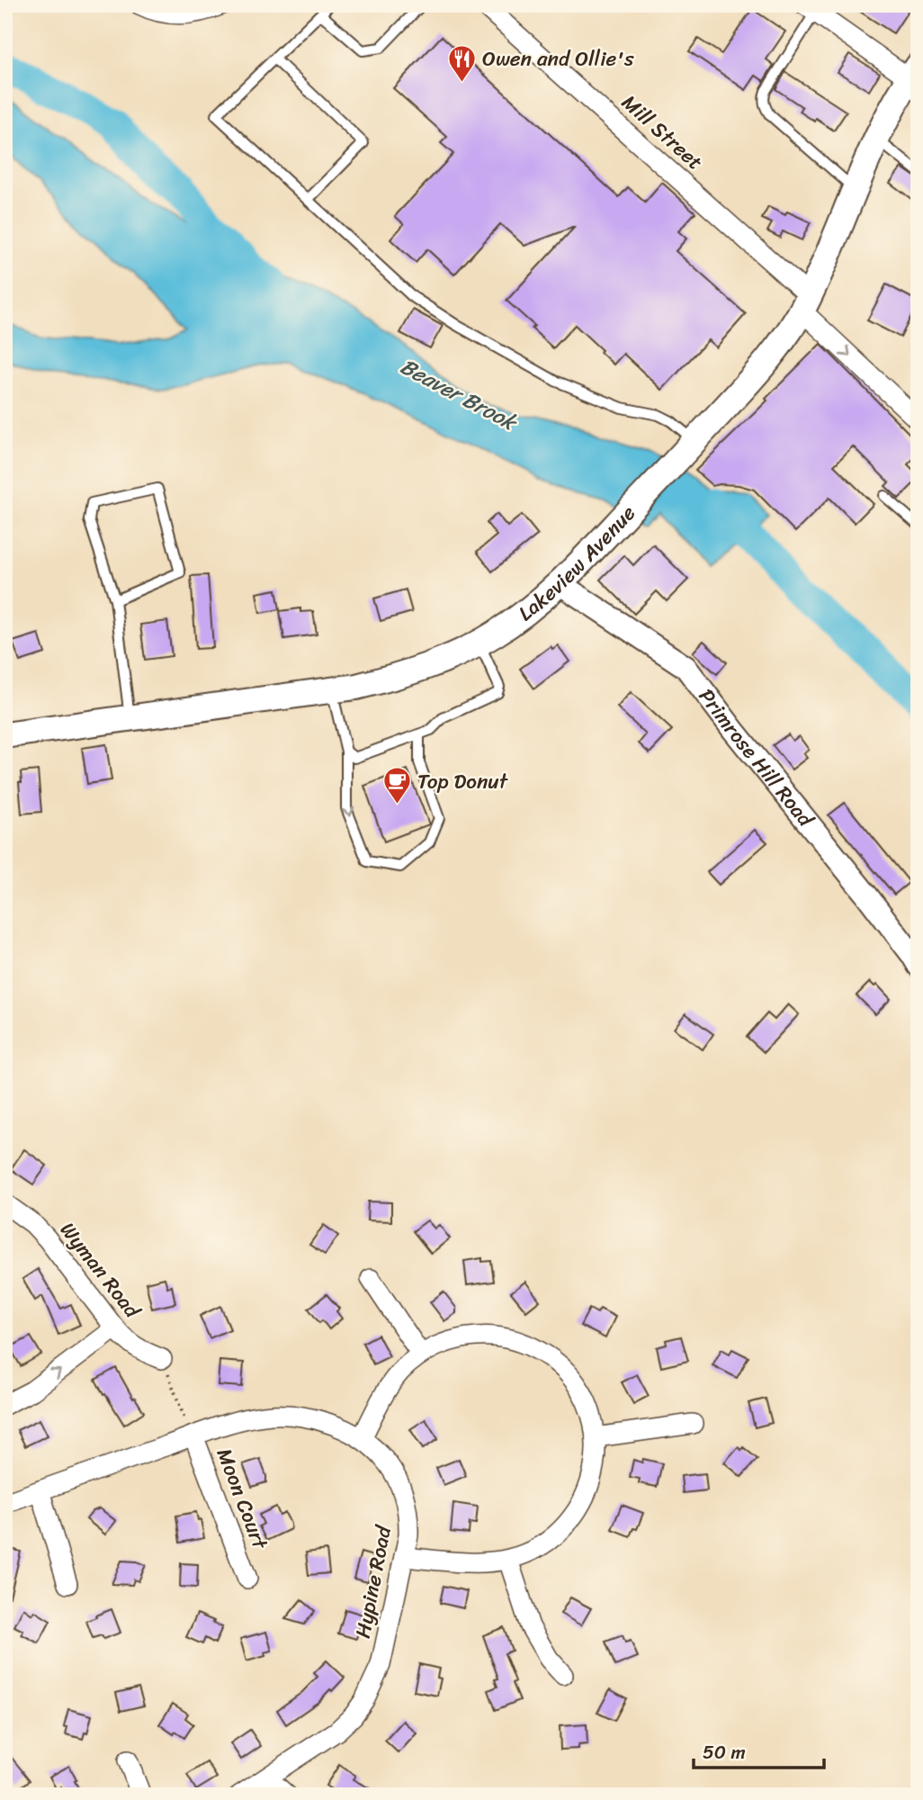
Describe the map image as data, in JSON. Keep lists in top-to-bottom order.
{
  "streets": {
    "main road": ["Lakeview Avenue"],
    "street": [
      "Mill Street",
      "Primrose Hill Road",
      "Wyman Road",
      "Moon Court",
      "Hypine Road"
    ]
  },
  "crossings": [
    ["Mill Street", "Lakeview Avenue"],
    ["Lakeview Avenue", "Primrose Hill Road"],
    ["Moon Court", "Hypine Road"]
  ],
  "water": ["Beaver Brook"],
  "places": {
    "restaurant": ["Owen and Ollie's"],
    "cafe": ["Top Donut"]
  },
  "scale_bar": "50 m"
}
